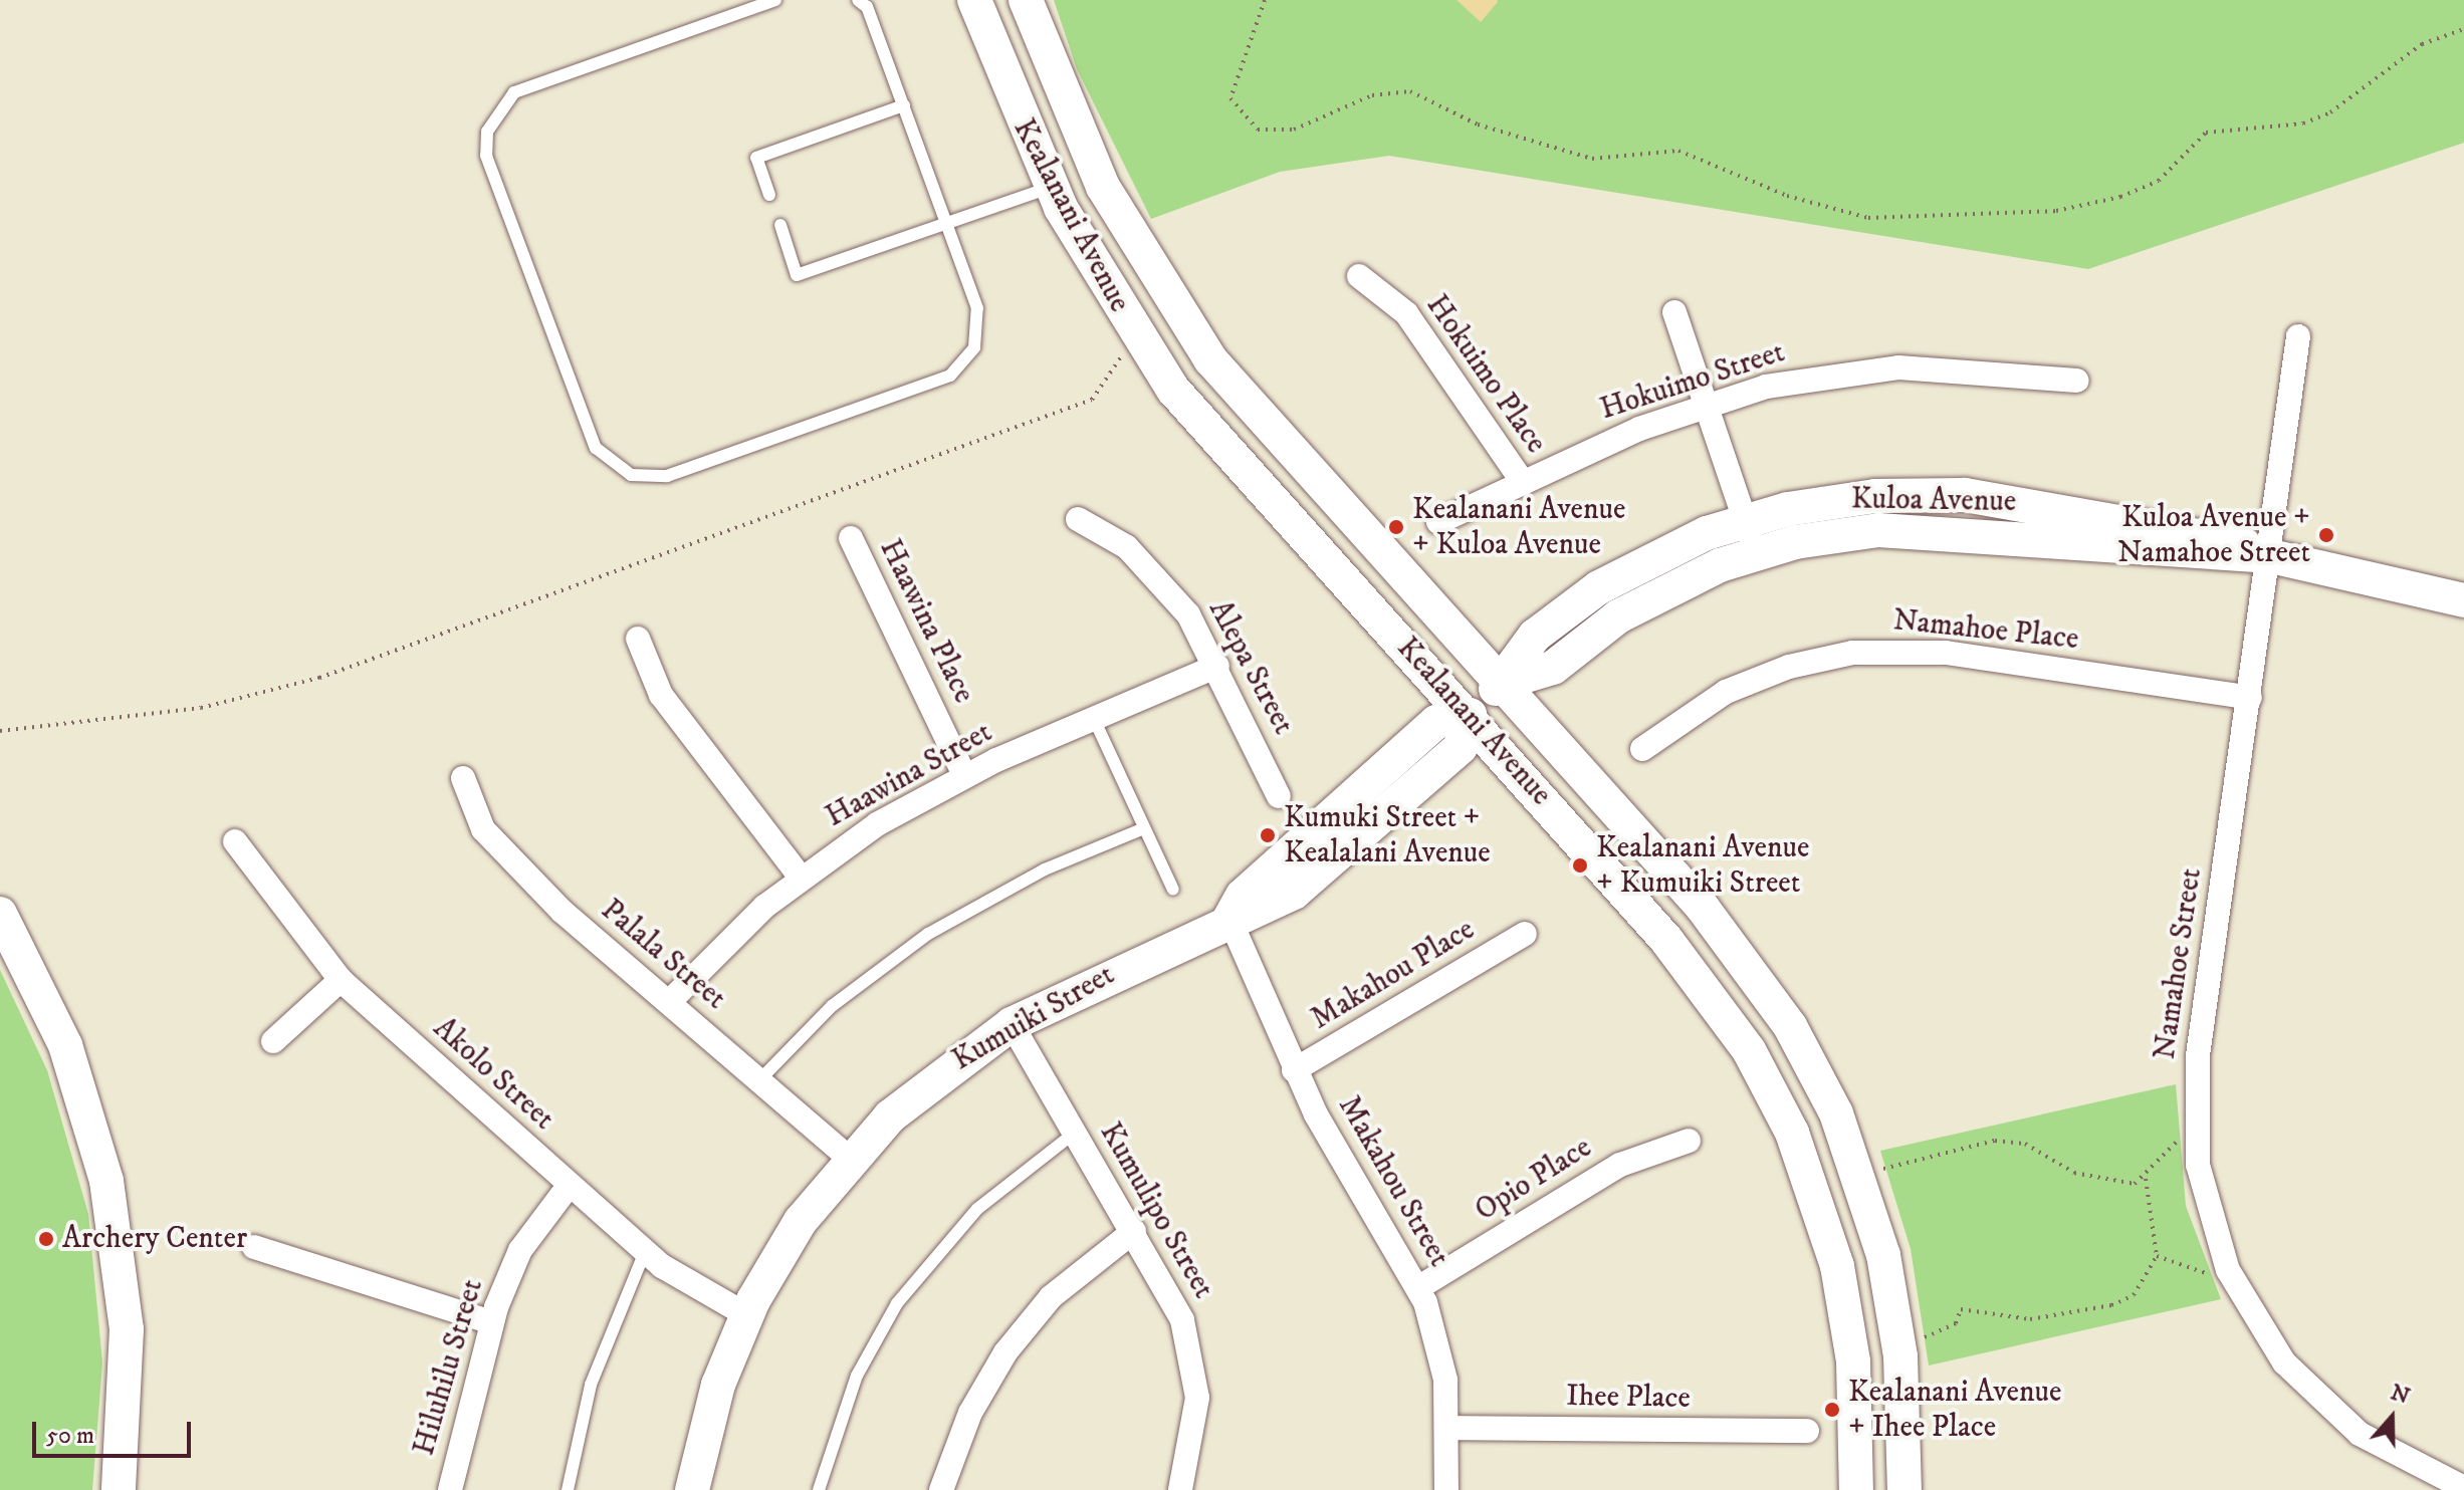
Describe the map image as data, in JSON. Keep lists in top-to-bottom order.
{
  "streets": {
    "street": [
      "Kealanani Avenue",
      "Hokuimo Place",
      "Hokuimo Street",
      "Kuloa Avenue",
      "Haawina Place",
      "Namahoe Place",
      "Alepa Street",
      "Haawina Street",
      "Palala Street",
      "Namahoe Street",
      "Makahou Place",
      "Kumuiki Street",
      "Akolo Street",
      "Opio Place",
      "Makahou Street",
      "Kumulipo Street",
      "Hiluhilu Street",
      "Ihee Place"
    ]
  },
  "crossings": [
    ["Kealanani Avenue", "Kuloa Avenue"],
    ["Kealanani Avenue", "Kumuiki Street"],
    ["Hokuimo Place", "Hokuimo Street"],
    ["Kuloa Avenue", "Namahoe Street"],
    ["Kuloa Avenue", "Kumuiki Street"],
    ["Haawina Place", "Haawina Street"],
    ["Namahoe Place", "Namahoe Street"],
    ["Alepa Street", "Haawina Street"],
    ["Haawina Street", "Palala Street"],
    ["Palala Street", "Kumuiki Street"],
    ["Makahou Place", "Makahou Street"],
    ["Kumuiki Street", "Akolo Street"],
    ["Kumuiki Street", "Makahou Street"],
    ["Kumuiki Street", "Kumulipo Street"],
    ["Akolo Street", "Hiluhilu Street"],
    ["Opio Place", "Makahou Street"],
    ["Makahou Street", "Ihee Place"]
  ],
  "places": [
    "Kealanani Avenue + Kuloa Avenue",
    "Kuloa Avenue + Namahoe Street",
    "Kumuki Street + Kealalani Avenue",
    "Kealanani Avenue + Kumuiki Street",
    "Archery Center",
    "Kealanani Avenue + Ihee Place"
  ],
  "scale_bar": "50 m",
  "north": "top"
}
